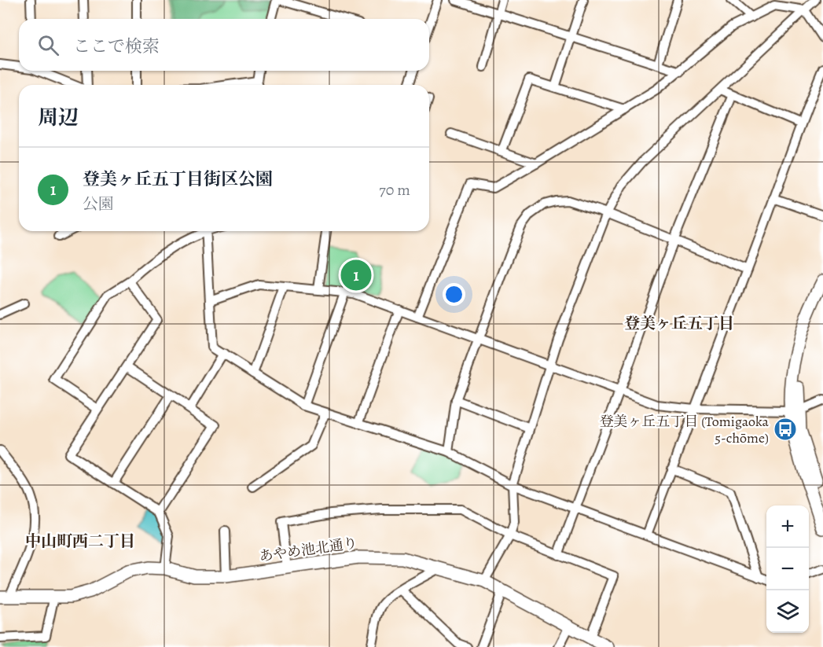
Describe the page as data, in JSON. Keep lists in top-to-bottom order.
{
  "streets": {
    "street": ["あやめ池北通り"]
  },
  "districts": ["登美ヶ丘五丁目", "中山町西二丁目"],
  "places": {
    "bus stop": ["登美ヶ丘五丁目 (Tomigaoka 5-chōme)"]
  },
  "page": {
    "search": "ここで検索",
    "heading": "周辺",
    "list": [
      {
        "mark": "1",
        "name": "登美ヶ丘五丁目街区公園",
        "note": "公園",
        "value": "70 m"
      }
    ],
    "pins": "1",
    "map_buttons": ["+", "−"]
  }
}
